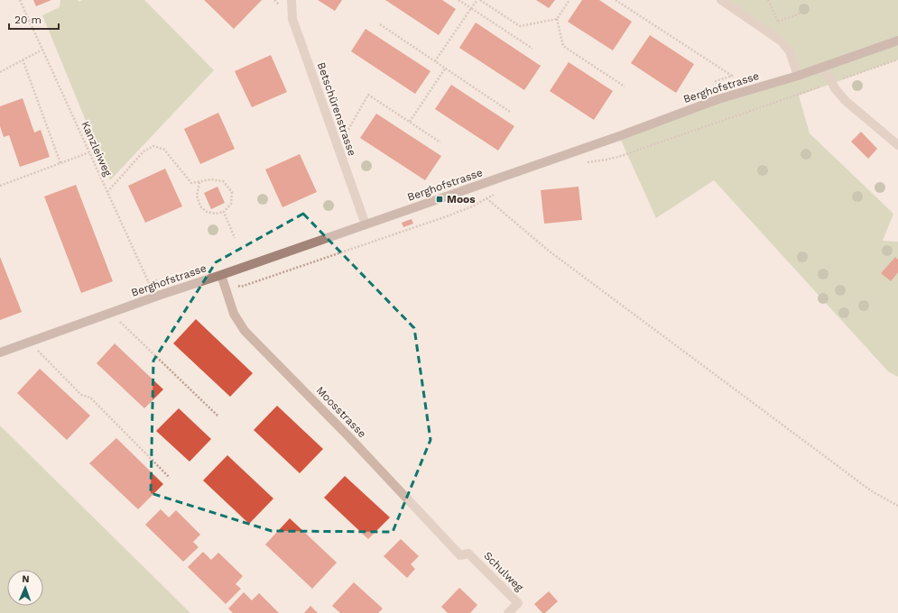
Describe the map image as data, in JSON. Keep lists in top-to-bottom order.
{
  "streets": {
    "street": [
      "Berghofstrasse",
      "Betschürenstrasse",
      "Moosstrasse",
      "Schulweg"
    ],
    "path": ["Kanzleiweg"]
  },
  "crossings": [
    ["Berghofstrasse", "Betschürenstrasse"],
    ["Berghofstrasse", "Kanzleiweg"],
    ["Berghofstrasse", "Moosstrasse"],
    ["Moosstrasse", "Schulweg"]
  ],
  "places": {
    "transit": ["Moos"]
  },
  "scale_bar": "20 m",
  "north": "top"
}
